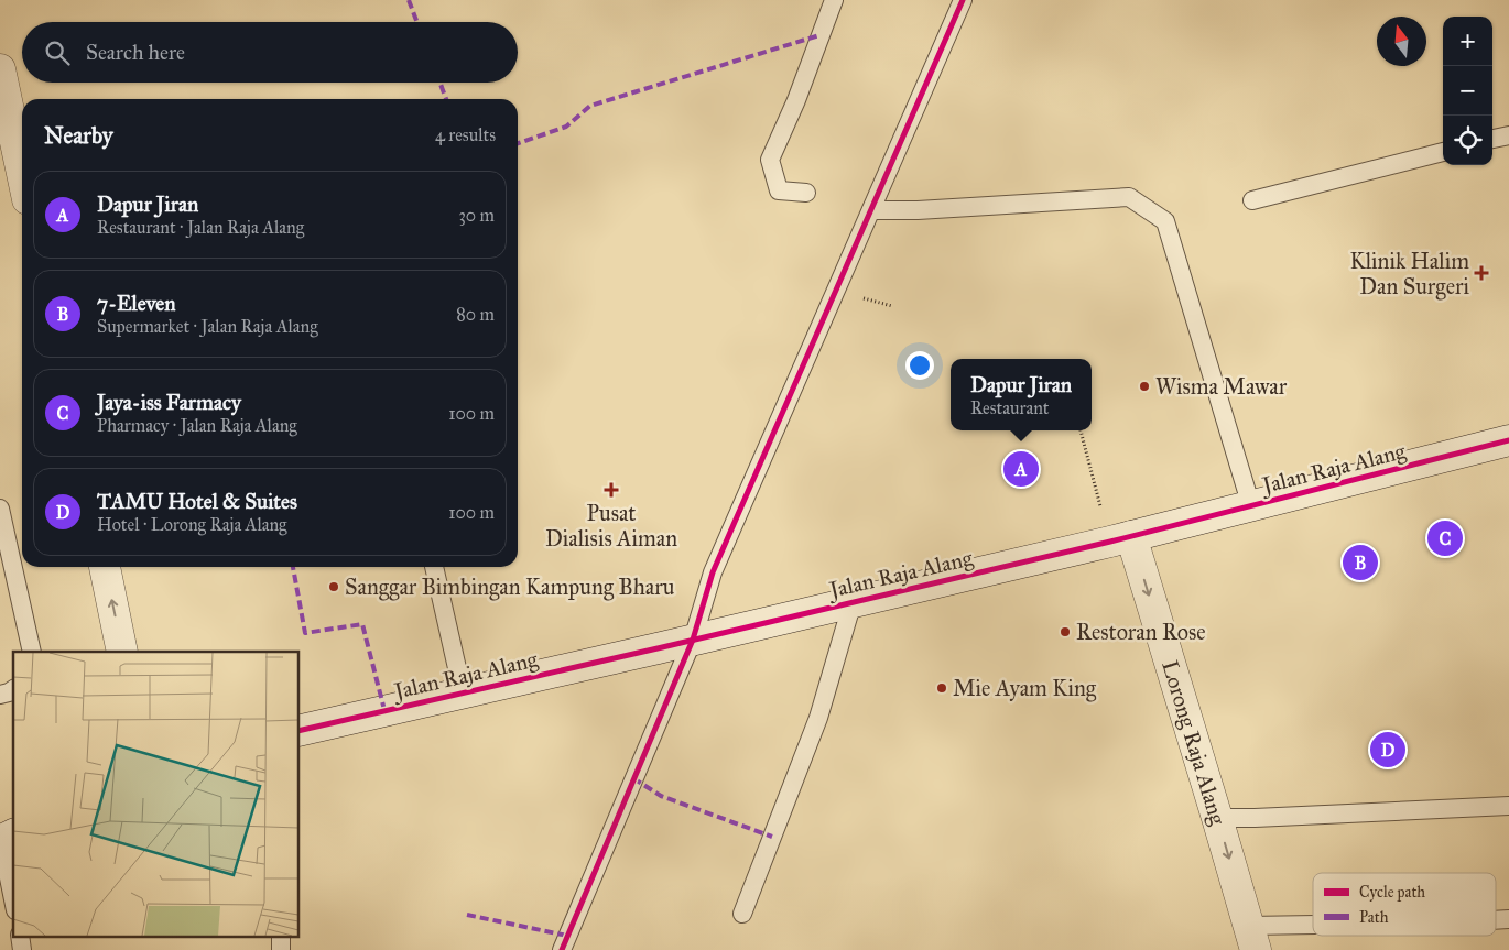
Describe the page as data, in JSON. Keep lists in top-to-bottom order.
{
  "streets": {
    "street": ["Jalan Raja Alang", "Lorong Raja Alang"]
  },
  "crossings": [
    ["Jalan Raja Alang", "Lorong Raja Alang"]
  ],
  "one_way": ["Lorong Raja Alang"],
  "places": {
    "health": ["Klinik Halim Dan Surgeri", "Pusat Dialisis Aiman"],
    "other": [
      "Wisma Mawar",
      "Sanggar Bimbingan Kampung Bharu",
      "Restoran Rose",
      "Mie Ayam King"
    ]
  },
  "legend": ["Cycle path", "Path"],
  "north": "top",
  "page": {
    "map_buttons": ["+", "−"],
    "search": "Search here",
    "heading": ["Nearby", "4 results"],
    "list": [
      {
        "mark": "A",
        "name": "Dapur Jiran",
        "note": "Restaurant · Jalan Raja Alang",
        "value": "30 m"
      },
      {
        "mark": "B",
        "name": "7-Eleven",
        "note": "Supermarket · Jalan Raja Alang",
        "value": "80 m"
      },
      {
        "mark": "C",
        "name": "Jaya-iss Farmacy",
        "note": "Pharmacy · Jalan Raja Alang",
        "value": "100 m"
      },
      {
        "mark": "D",
        "name": "TAMU Hotel & Suites",
        "note": "Hotel · Lorong Raja Alang",
        "value": "100 m"
      }
    ],
    "popup": ["Dapur Jiran", "Restaurant"],
    "pins": [
      "A",
      "C",
      "B",
      "D"
    ]
  }
}
